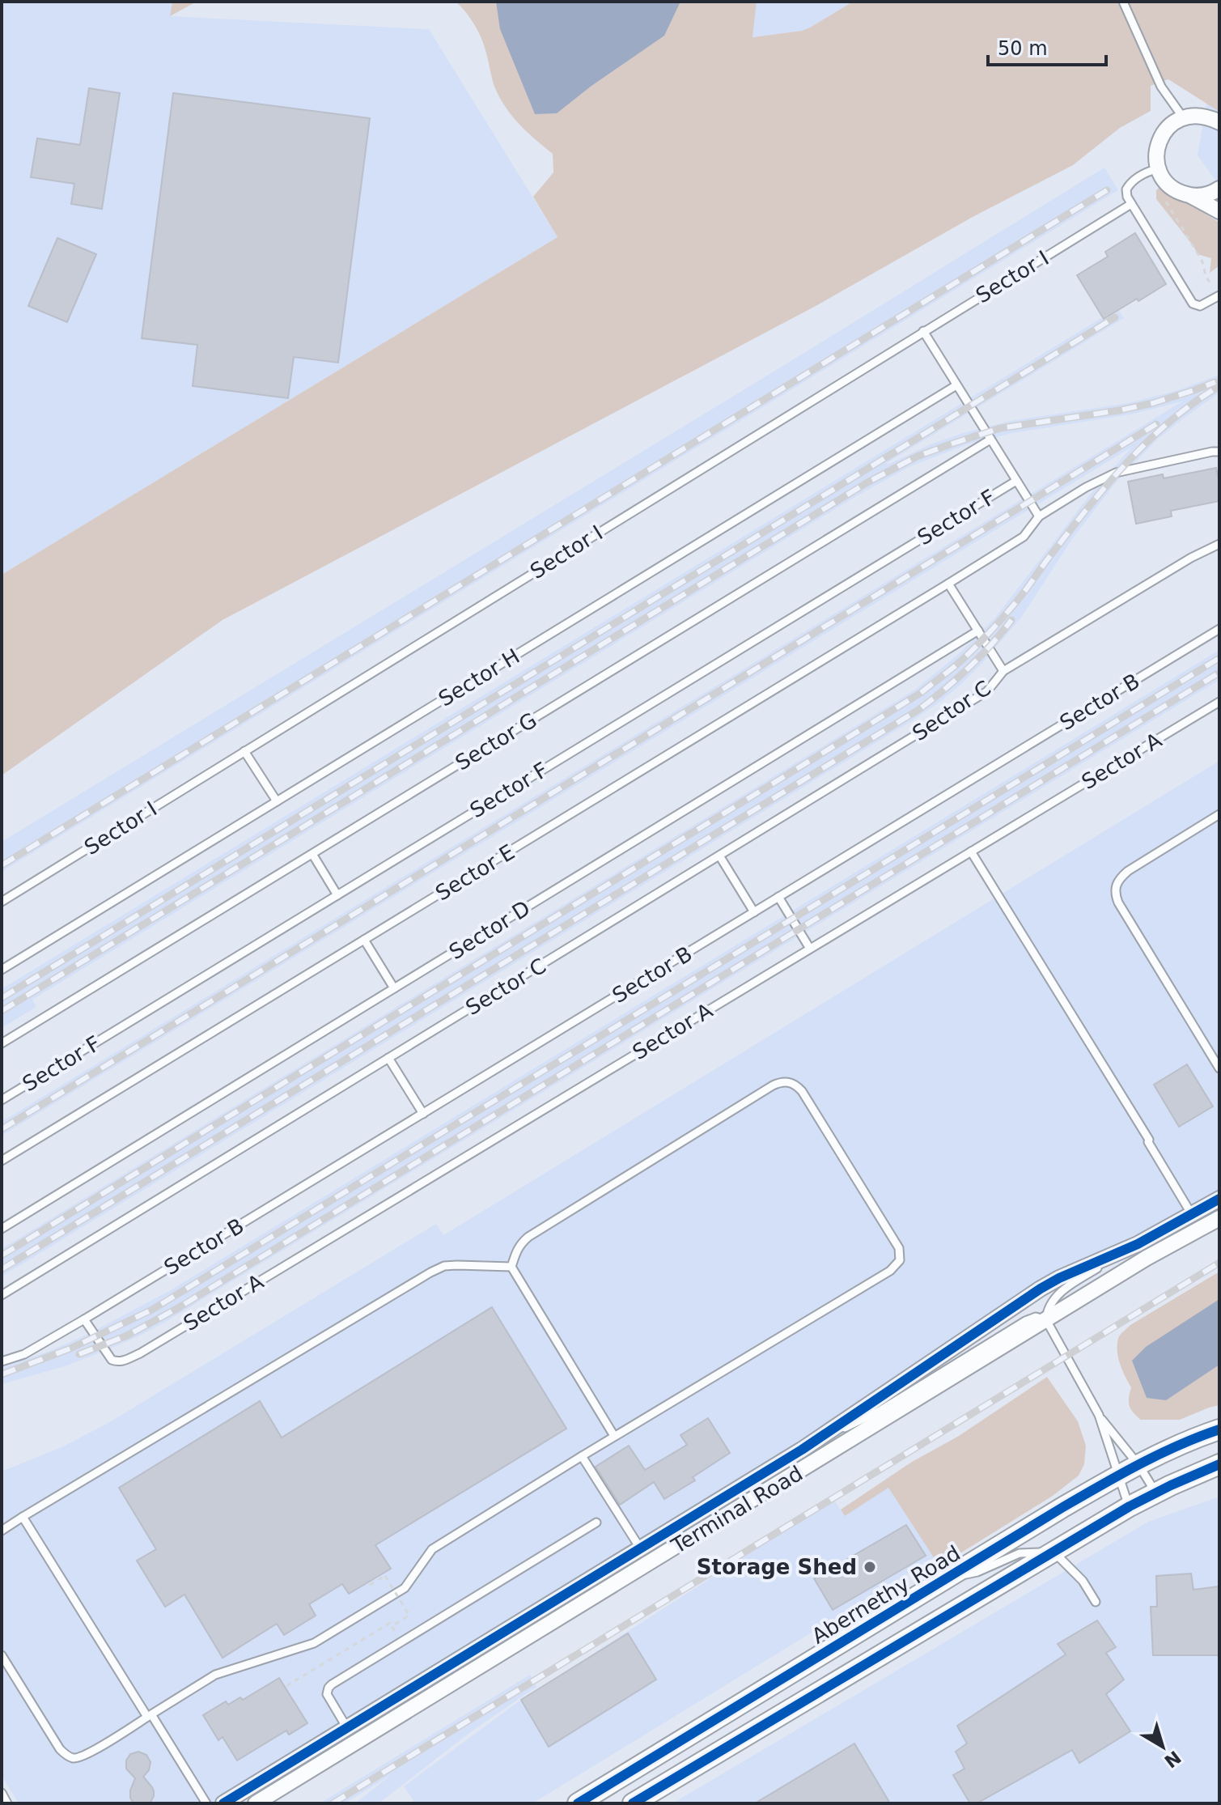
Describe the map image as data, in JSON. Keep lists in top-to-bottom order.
{
  "streets": {
    "main road": ["Abernethy Road"],
    "street": ["Terminal Road"],
    "lane": [
      "Sector I",
      "Sector F",
      "Sector H",
      "Sector B",
      "Sector C",
      "Sector G",
      "Sector A",
      "Sector E",
      "Sector D"
    ]
  },
  "crossings": [
    ["Sector B", "Sector A"]
  ],
  "places": ["Storage Shed"],
  "scale_bar": "50 m",
  "north": "bottom right"
}
